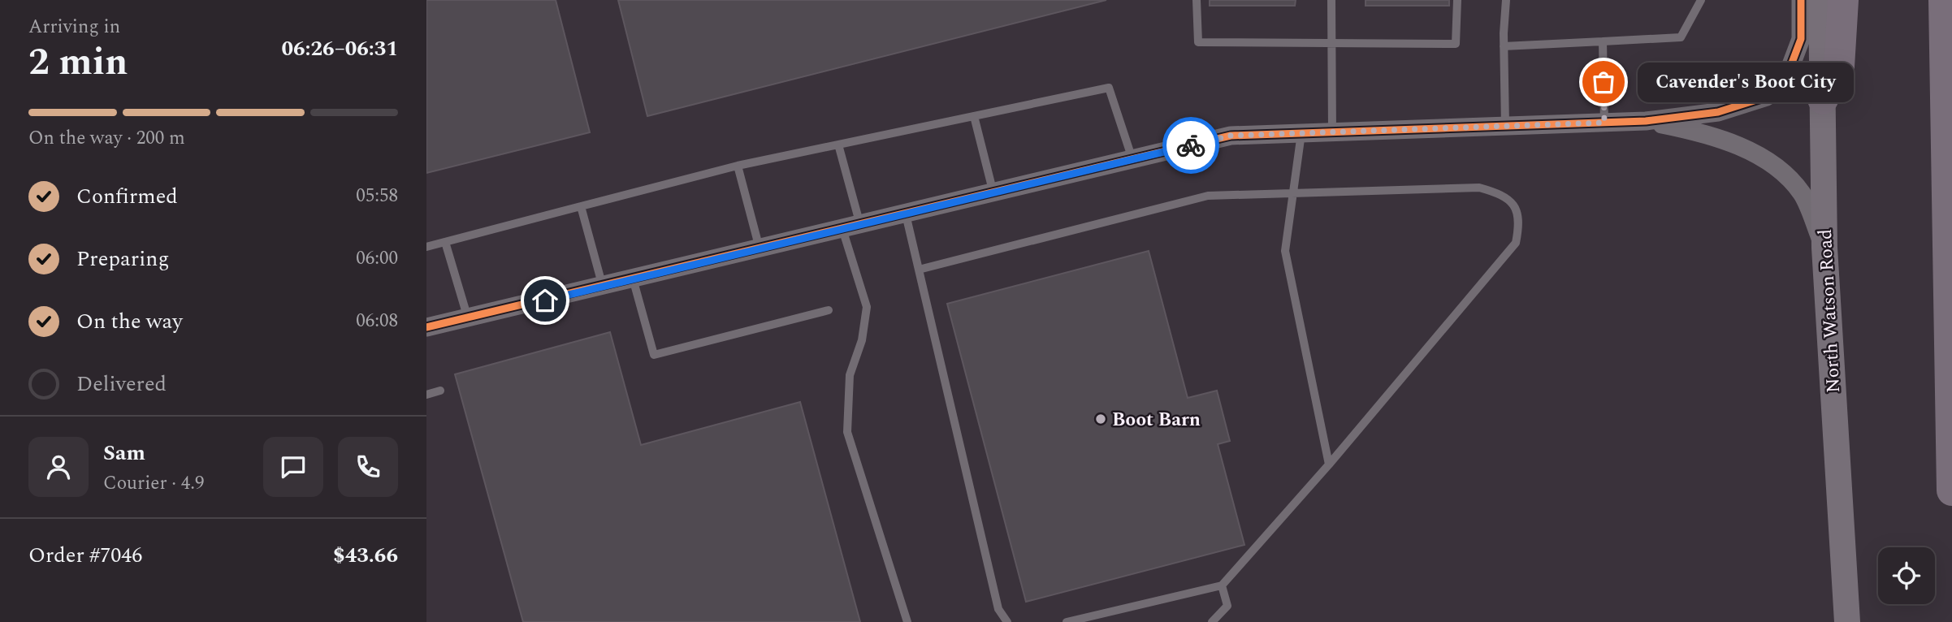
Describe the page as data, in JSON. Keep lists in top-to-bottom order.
{
  "streets": {
    "main road": ["North Watson Road"]
  },
  "places": ["Cavender's Boot City", "Boot Barn"],
  "page": {
    "heading": ["2 min", "Arriving in", "06:26–06:31"],
    "panel": [
      "Sam",
      "Courier · 4.9",
      "Order #7046",
      "$43.66"
    ],
    "bubble": "Cavender's Boot City",
    "bar": "On the way · 200 m",
    "list": [
      ["Confirmed", "05:58"],
      ["Preparing", "06:00"],
      ["On the way", "06:08"],
      "Delivered"
    ]
  }
}
